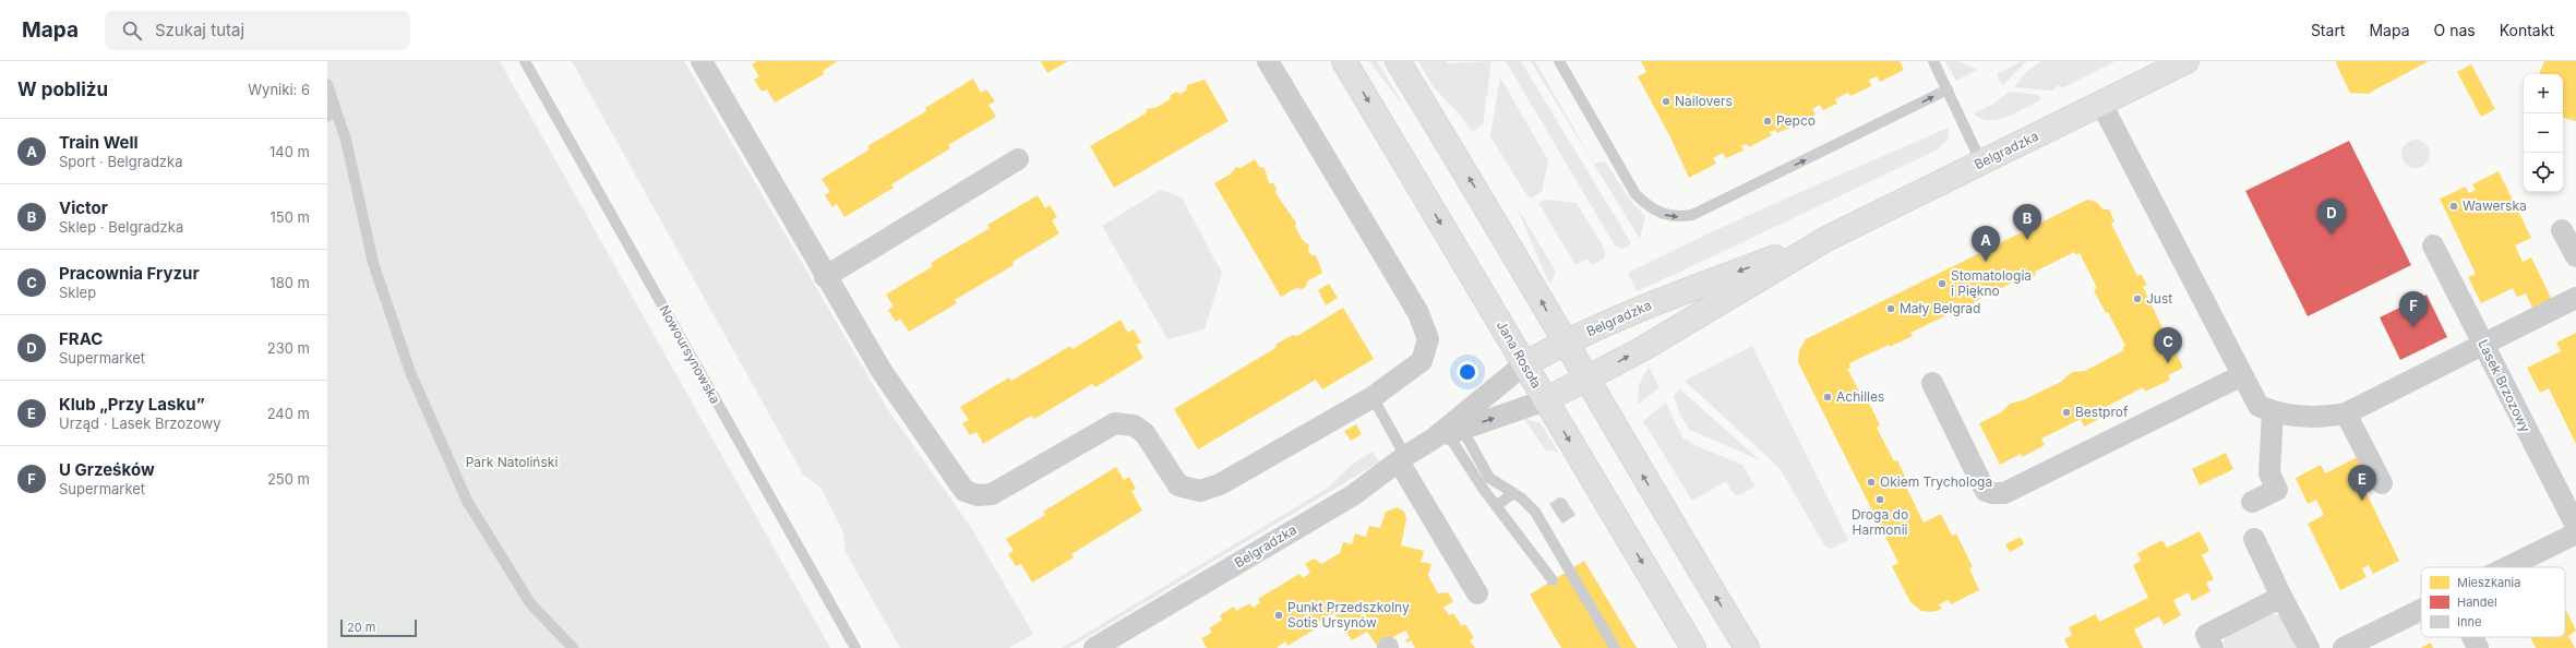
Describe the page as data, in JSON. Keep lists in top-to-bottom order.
{
  "streets": {
    "street": ["Belgradzka", "Jana Rosoła", "Lasek Brzozowy"],
    "lane": ["Nowoursynowska"]
  },
  "crossings": [
    ["Belgradzka", "Jana Rosoła"]
  ],
  "parks": ["Park Natoliński"],
  "places": [
    "Nailovers",
    "Pepco",
    "Wawerska",
    "Stomatologia i Piękno",
    "Just",
    "Mały Belgrad",
    "Achilles",
    "Bestprof",
    "Okiem Trychologa",
    "Droga do Harmonii",
    "Punkt Przedszkolny Sotis Ursynów"
  ],
  "legend": ["Mieszkania", "Handel", "Inne"],
  "scale_bar": "20 m",
  "page": {
    "header": "Mapa",
    "search": "Szukaj tutaj",
    "nav": [
      "Start",
      "Mapa",
      "O nas",
      "Kontakt"
    ],
    "heading": ["W pobliżu", "Wyniki: 6"],
    "map_buttons": ["+", "−"],
    "list": [
      {
        "mark": "A",
        "name": "Train Well",
        "note": "Sport · Belgradzka",
        "value": "140 m"
      },
      {
        "mark": "B",
        "name": "Victor",
        "note": "Sklep · Belgradzka",
        "value": "150 m"
      },
      {
        "mark": "C",
        "name": "Pracownia Fryzur",
        "note": "Sklep",
        "value": "180 m"
      },
      {
        "mark": "D",
        "name": "FRAC",
        "note": "Supermarket",
        "value": "230 m"
      },
      {
        "mark": "E",
        "name": "Klub „Przy Lasku”",
        "note": "Urząd · Lasek Brzozowy",
        "value": "240 m"
      },
      {
        "mark": "F",
        "name": "U Grześków",
        "note": "Supermarket",
        "value": "250 m"
      }
    ],
    "pins": [
      "D",
      "B",
      "A",
      "F",
      "C",
      "E"
    ],
    "scale": "20 m"
  }
}
